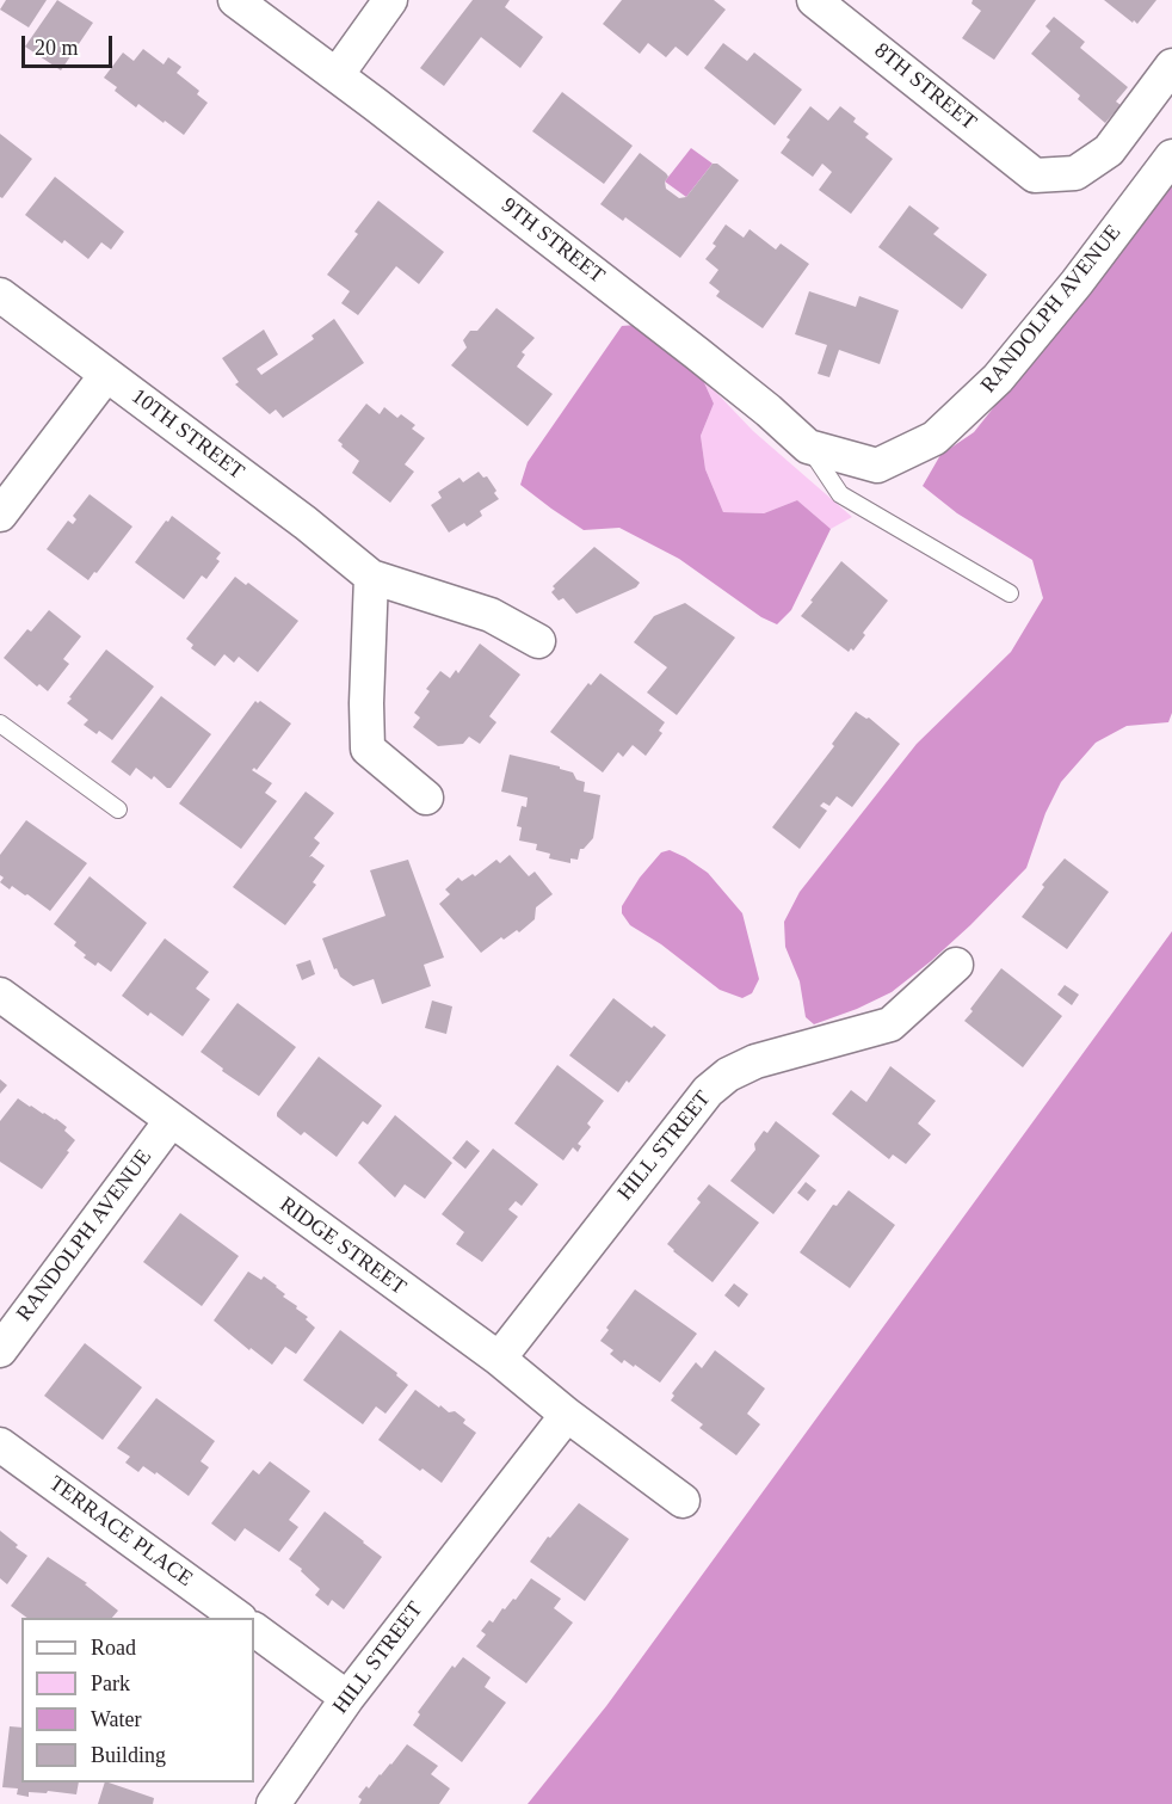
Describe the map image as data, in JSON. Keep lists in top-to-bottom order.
{
  "streets": {
    "street": [
      "8TH STREET",
      "9TH STREET",
      "RANDOLPH AVENUE",
      "10TH STREET",
      "HILL STREET",
      "RIDGE STREET",
      "TERRACE PLACE"
    ]
  },
  "crossings": [
    ["9TH STREET", "RANDOLPH AVENUE"],
    ["RANDOLPH AVENUE", "RIDGE STREET"],
    ["HILL STREET", "RIDGE STREET"]
  ],
  "legend": [
    "Road",
    "Park",
    "Water",
    "Building"
  ],
  "scale_bar": "20 m"
}
